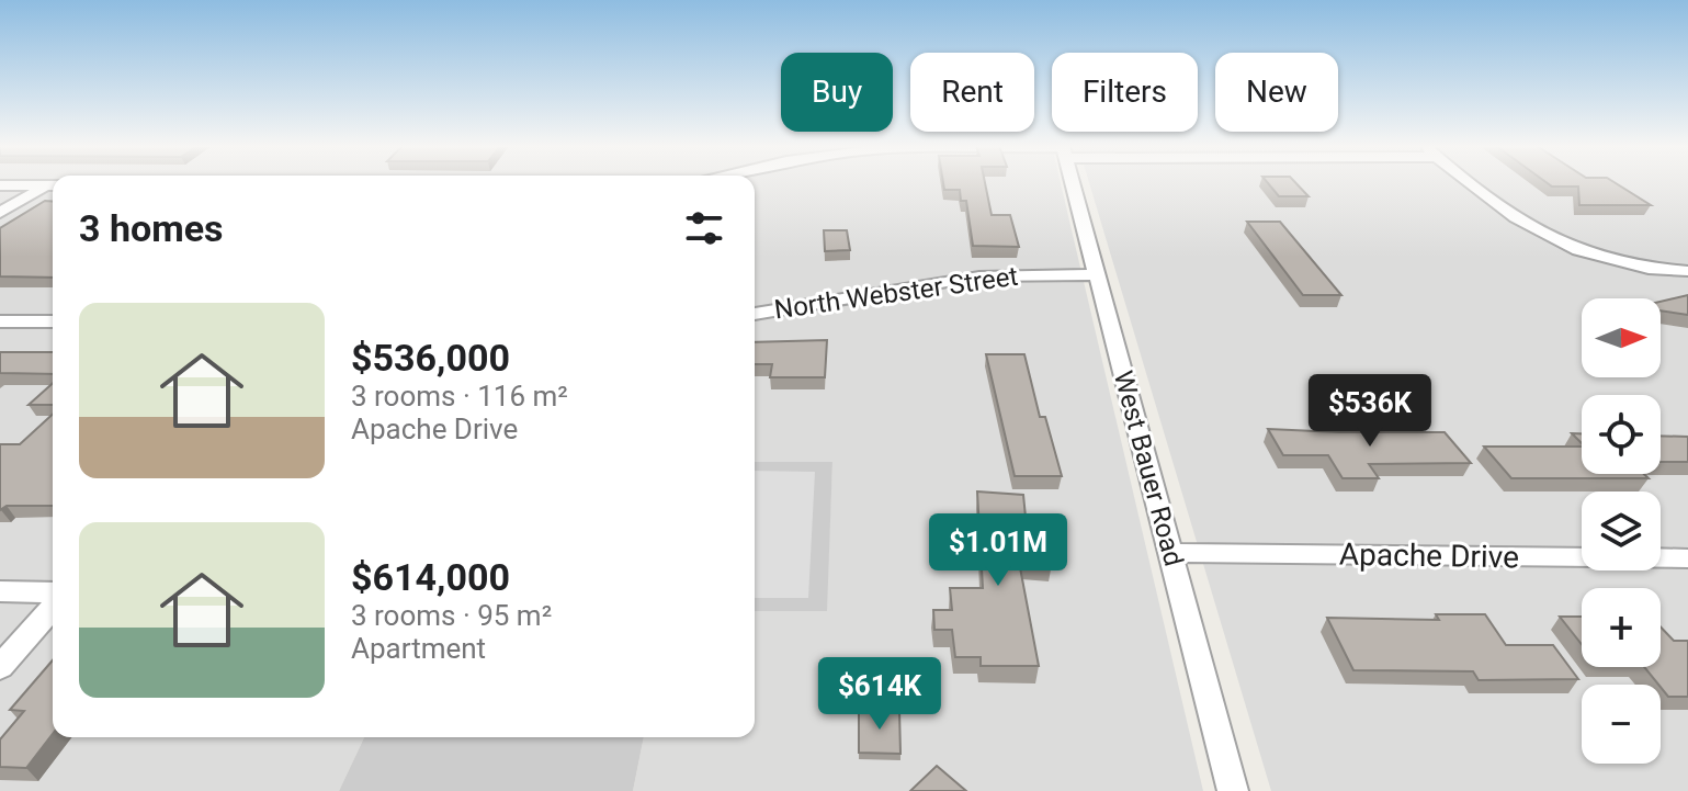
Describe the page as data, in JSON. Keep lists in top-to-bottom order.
{
  "streets": {
    "street": ["North Webster Street", "West Bauer Road", "Apache Drive"]
  },
  "crossings": [
    ["North Webster Street", "West Bauer Road"],
    ["West Bauer Road", "Apache Drive"]
  ],
  "north": "right",
  "page": {
    "chip": [
      "Buy",
      "Rent",
      "Filters",
      "New"
    ],
    "heading": "3 homes",
    "list": [
      {
        "name": "$536,000",
        "note": "3 rooms · 116 m² · Apache Drive"
      },
      {
        "name": "$614,000",
        "note": "3 rooms · 95 m² · Apartment"
      }
    ],
    "map_buttons": ["+", "−"],
    "price": ["$536K", "$1.01M", "$614K"]
  }
}
